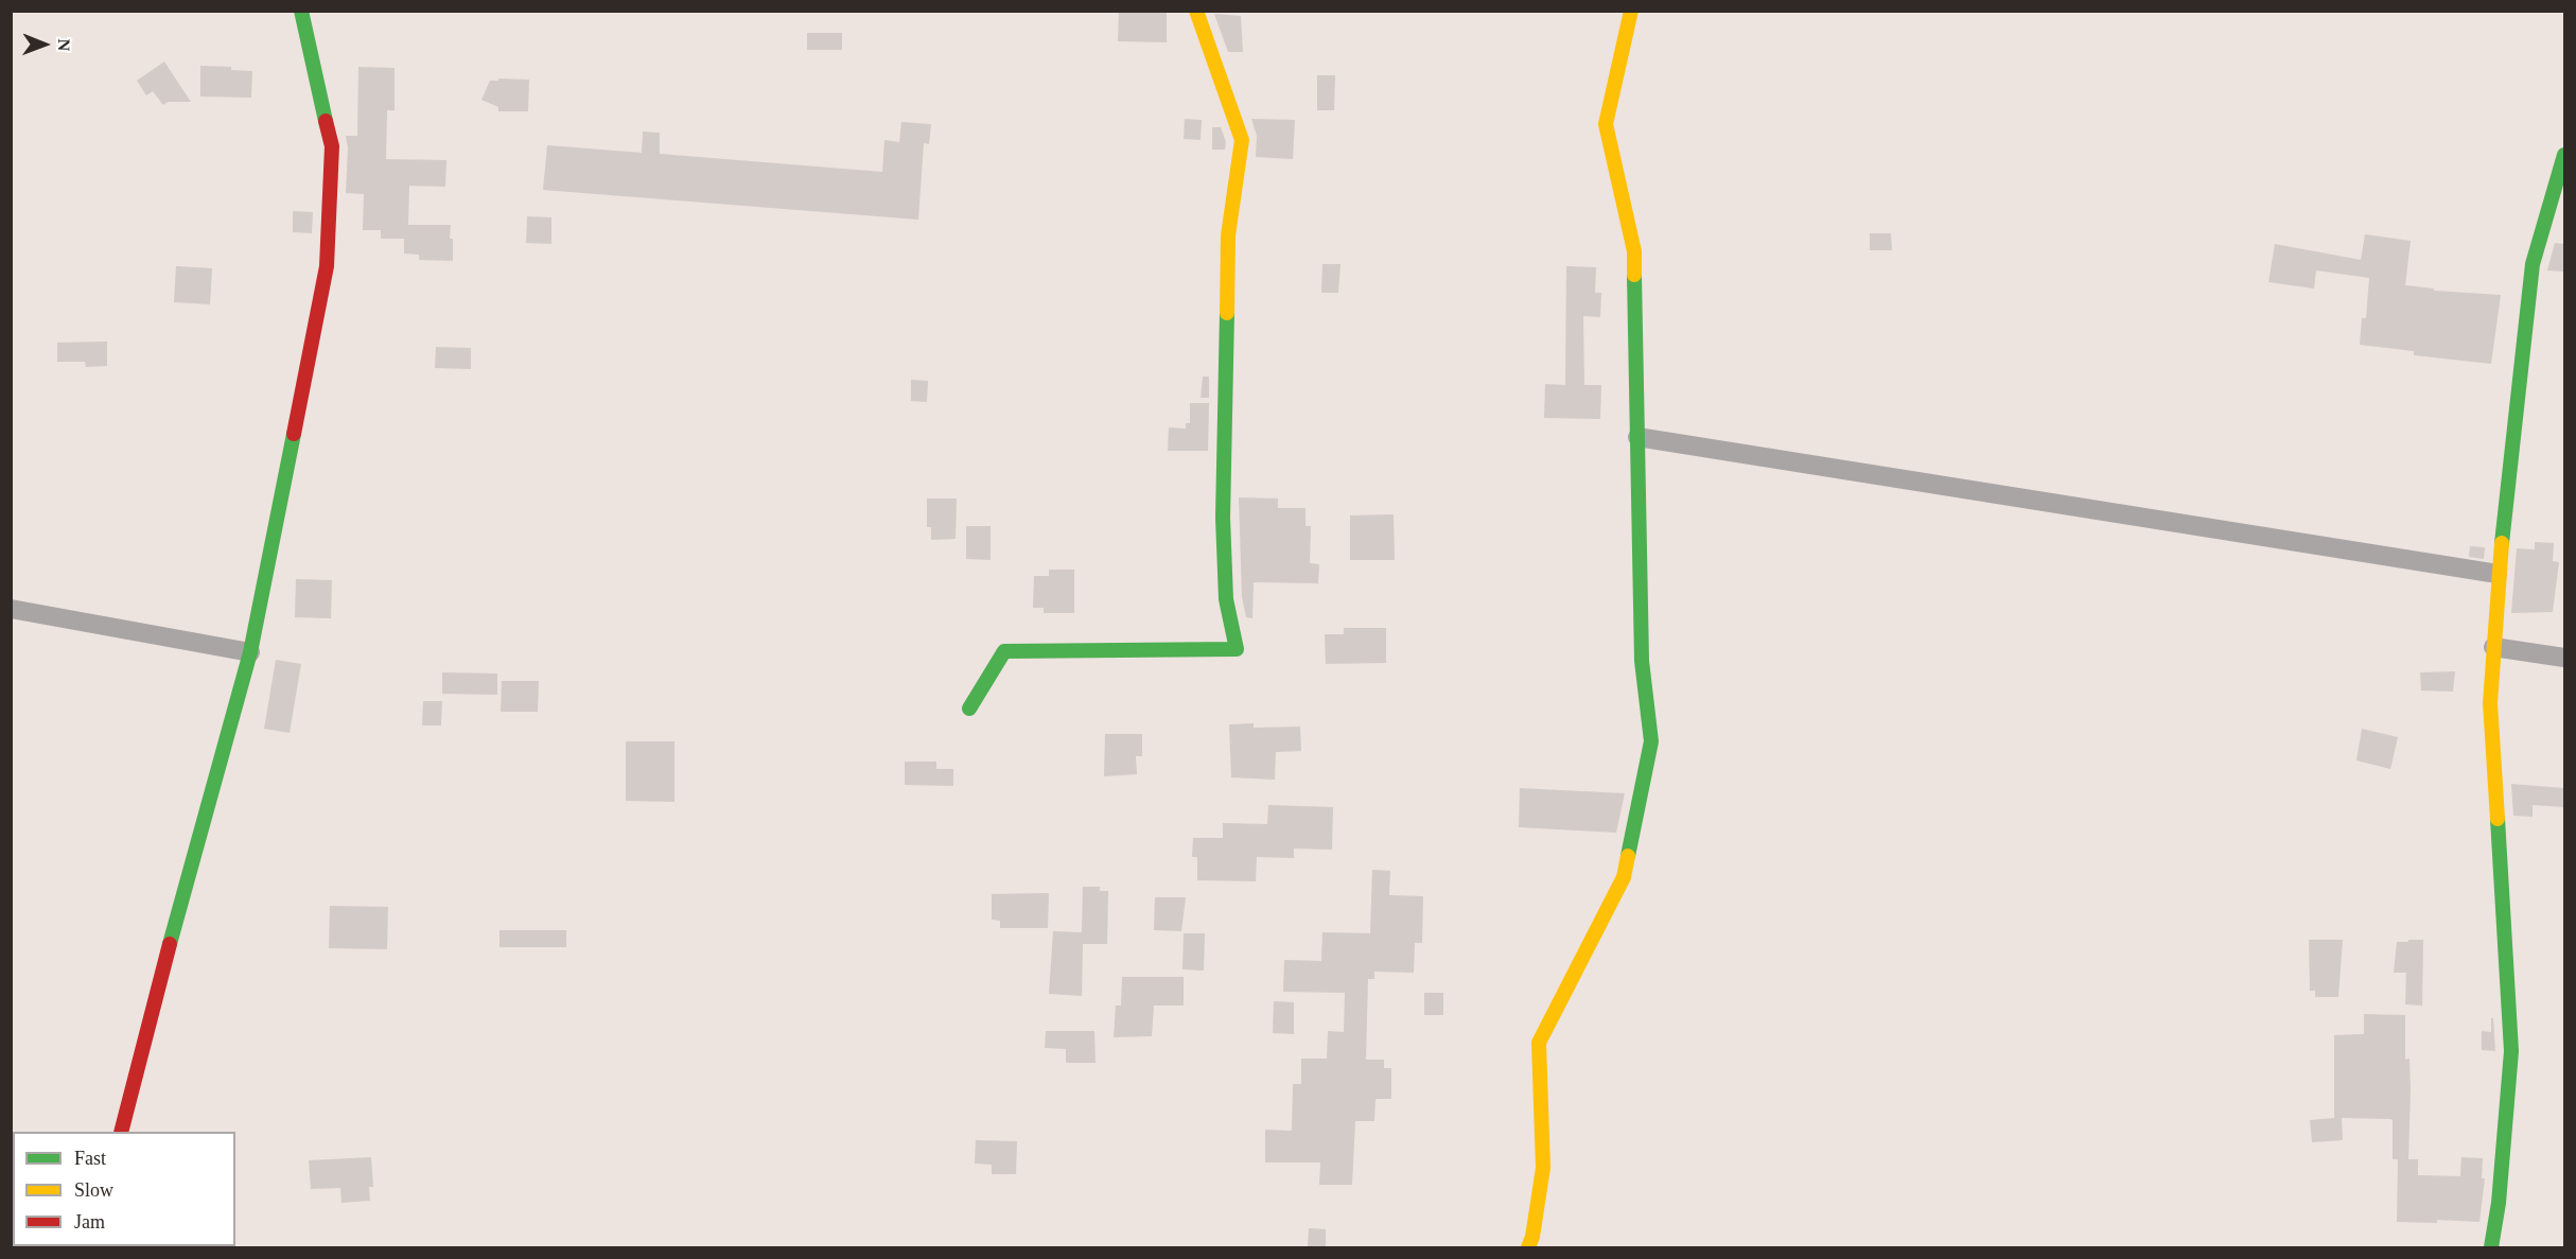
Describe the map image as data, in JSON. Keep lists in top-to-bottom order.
{
  "legend": ["Fast", "Slow", "Jam"],
  "north": "right"
}
